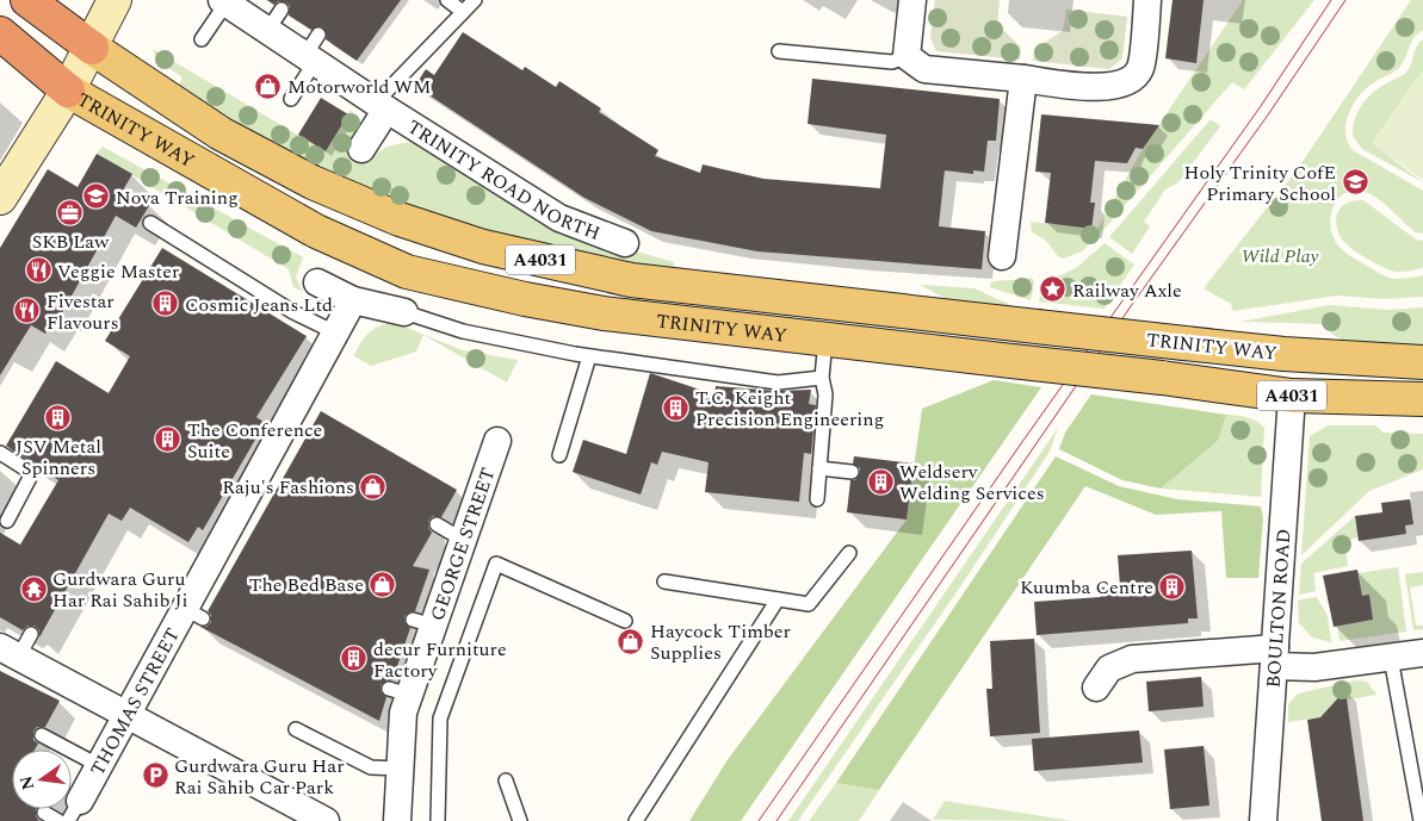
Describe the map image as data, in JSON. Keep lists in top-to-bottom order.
{
  "streets": {
    "highway": ["A4031"],
    "main road": ["TRINITY WAY"],
    "street": [
      "TRINITY ROAD NORTH",
      "GEORGE STREET",
      "BOULTON ROAD",
      "THOMAS STREET"
    ]
  },
  "crossings": [
    ["TRINITY WAY", "A4031"],
    ["TRINITY WAY", "BOULTON ROAD"]
  ],
  "parks": ["Wild Play"],
  "places": {
    "shop": [
      "Motorworld WM",
      "Raju's Fashions",
      "The Bed Base",
      "Haycock Timber Supplies"
    ],
    "school or university": ["Holy Trinity CofE Primary School", "Nova Training"],
    "office": ["SKB Law"],
    "restaurant": ["Veggie Master", "Fivestar Flavours"],
    "place": ["Railway Axle"],
    "building": [
      "Cosmic Jeans Ltd",
      "T.C. Keight Precision Engineering",
      "JSV Metal Spinners",
      "The Conference Suite",
      "Weldserv Welding Services",
      "Kuumba Centre",
      "decur Furniture Factory"
    ],
    "temple": ["Gurdwara Guru Har Rai Sahib Ji"],
    "parking": ["Gurdwara Guru Har Rai Sahib Car Park"]
  },
  "north": "left"
}
